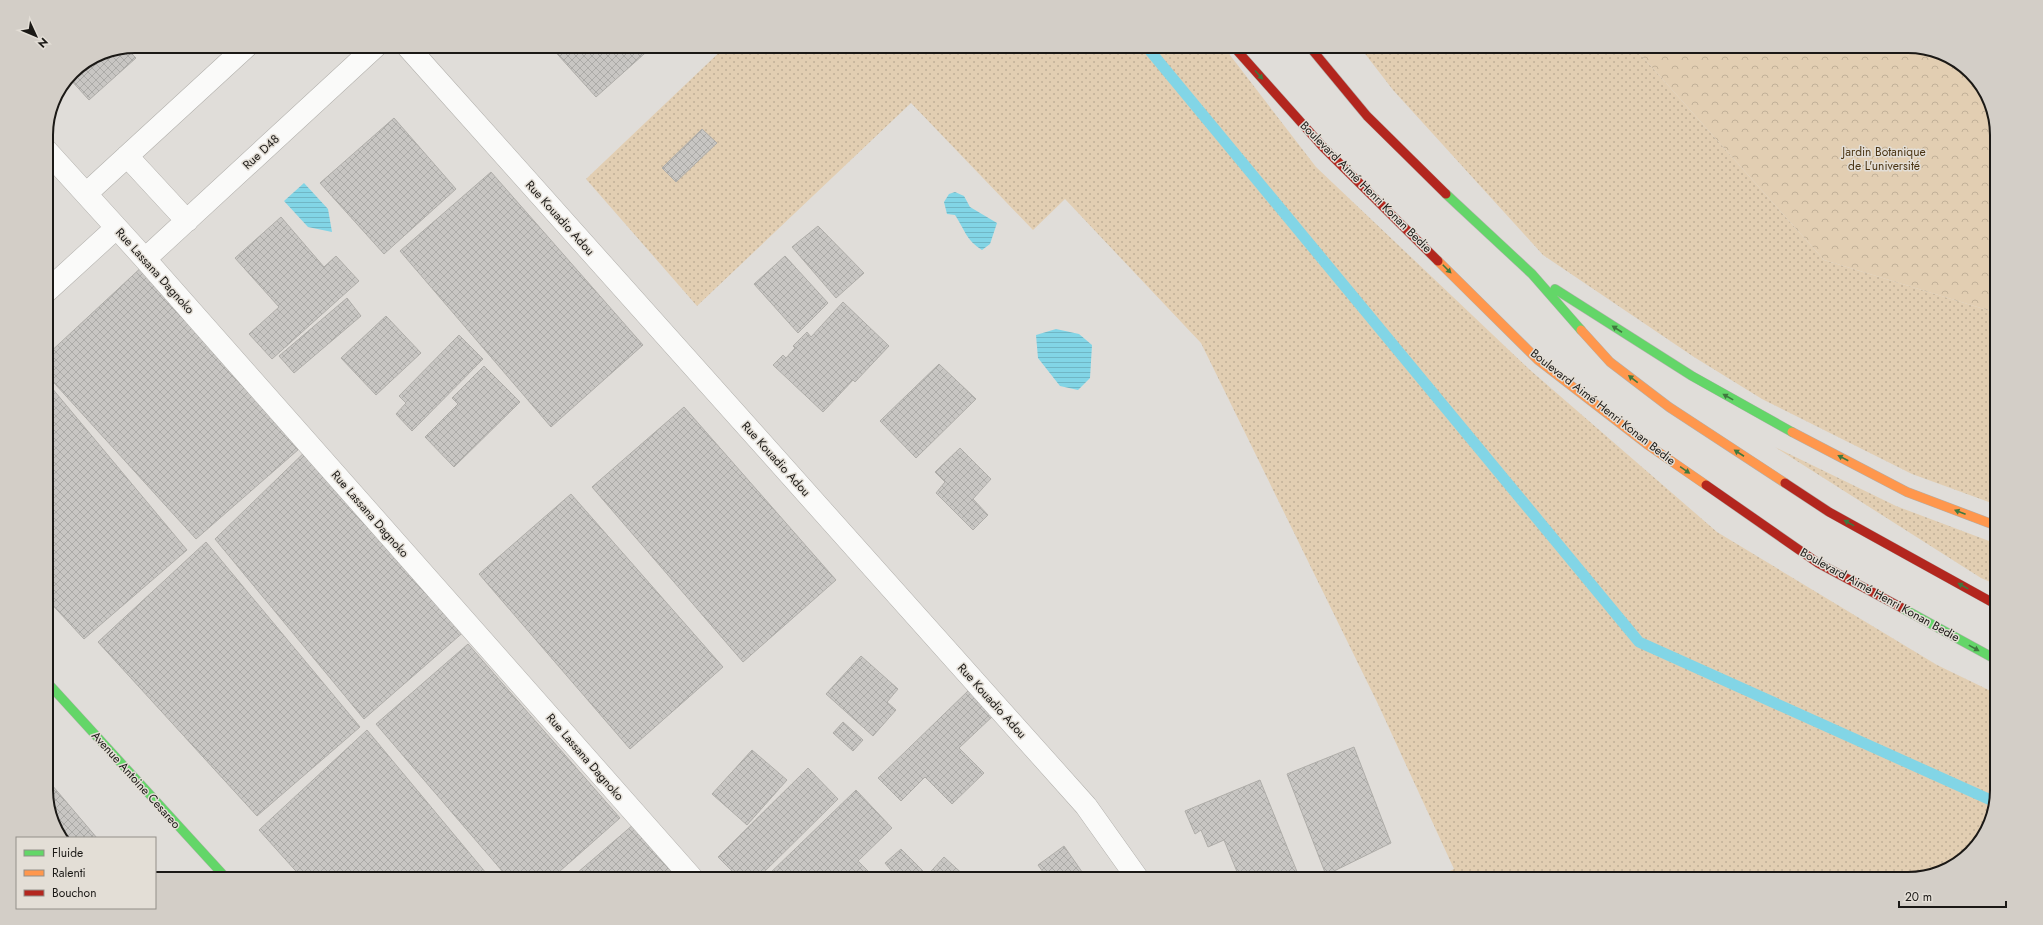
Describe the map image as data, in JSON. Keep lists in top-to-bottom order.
{
  "streets": {
    "main road": ["Boulevard Aimé Henri Konan Bedie", "Avenue Antoine Cesareo"],
    "street": ["Rue D48", "Rue Kouadio Adou", "Rue Lassana Dagnoko"]
  },
  "crossings": [
    ["Rue D48", "Rue Lassana Dagnoko"]
  ],
  "parks": ["Jardin Botanique de L'université"],
  "legend": ["Fluide", "Ralenti", "Bouchon"],
  "scale_bar": "20 m",
  "north": "bottom right"
}
